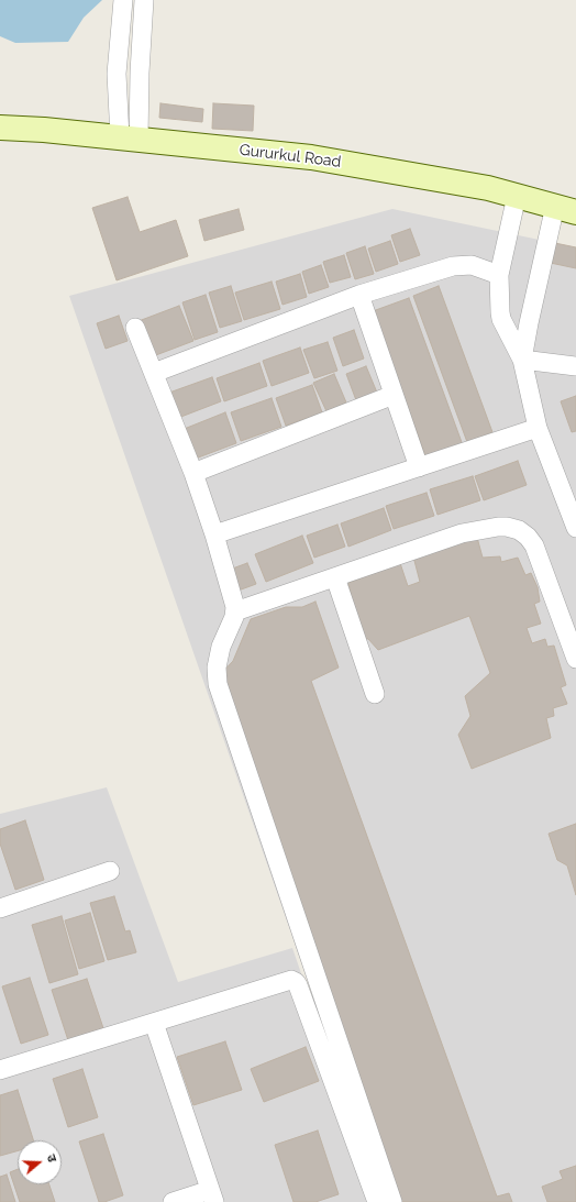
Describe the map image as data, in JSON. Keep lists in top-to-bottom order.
{
  "streets": {
    "street": ["Gururkul Road"]
  },
  "north": "right"
}
